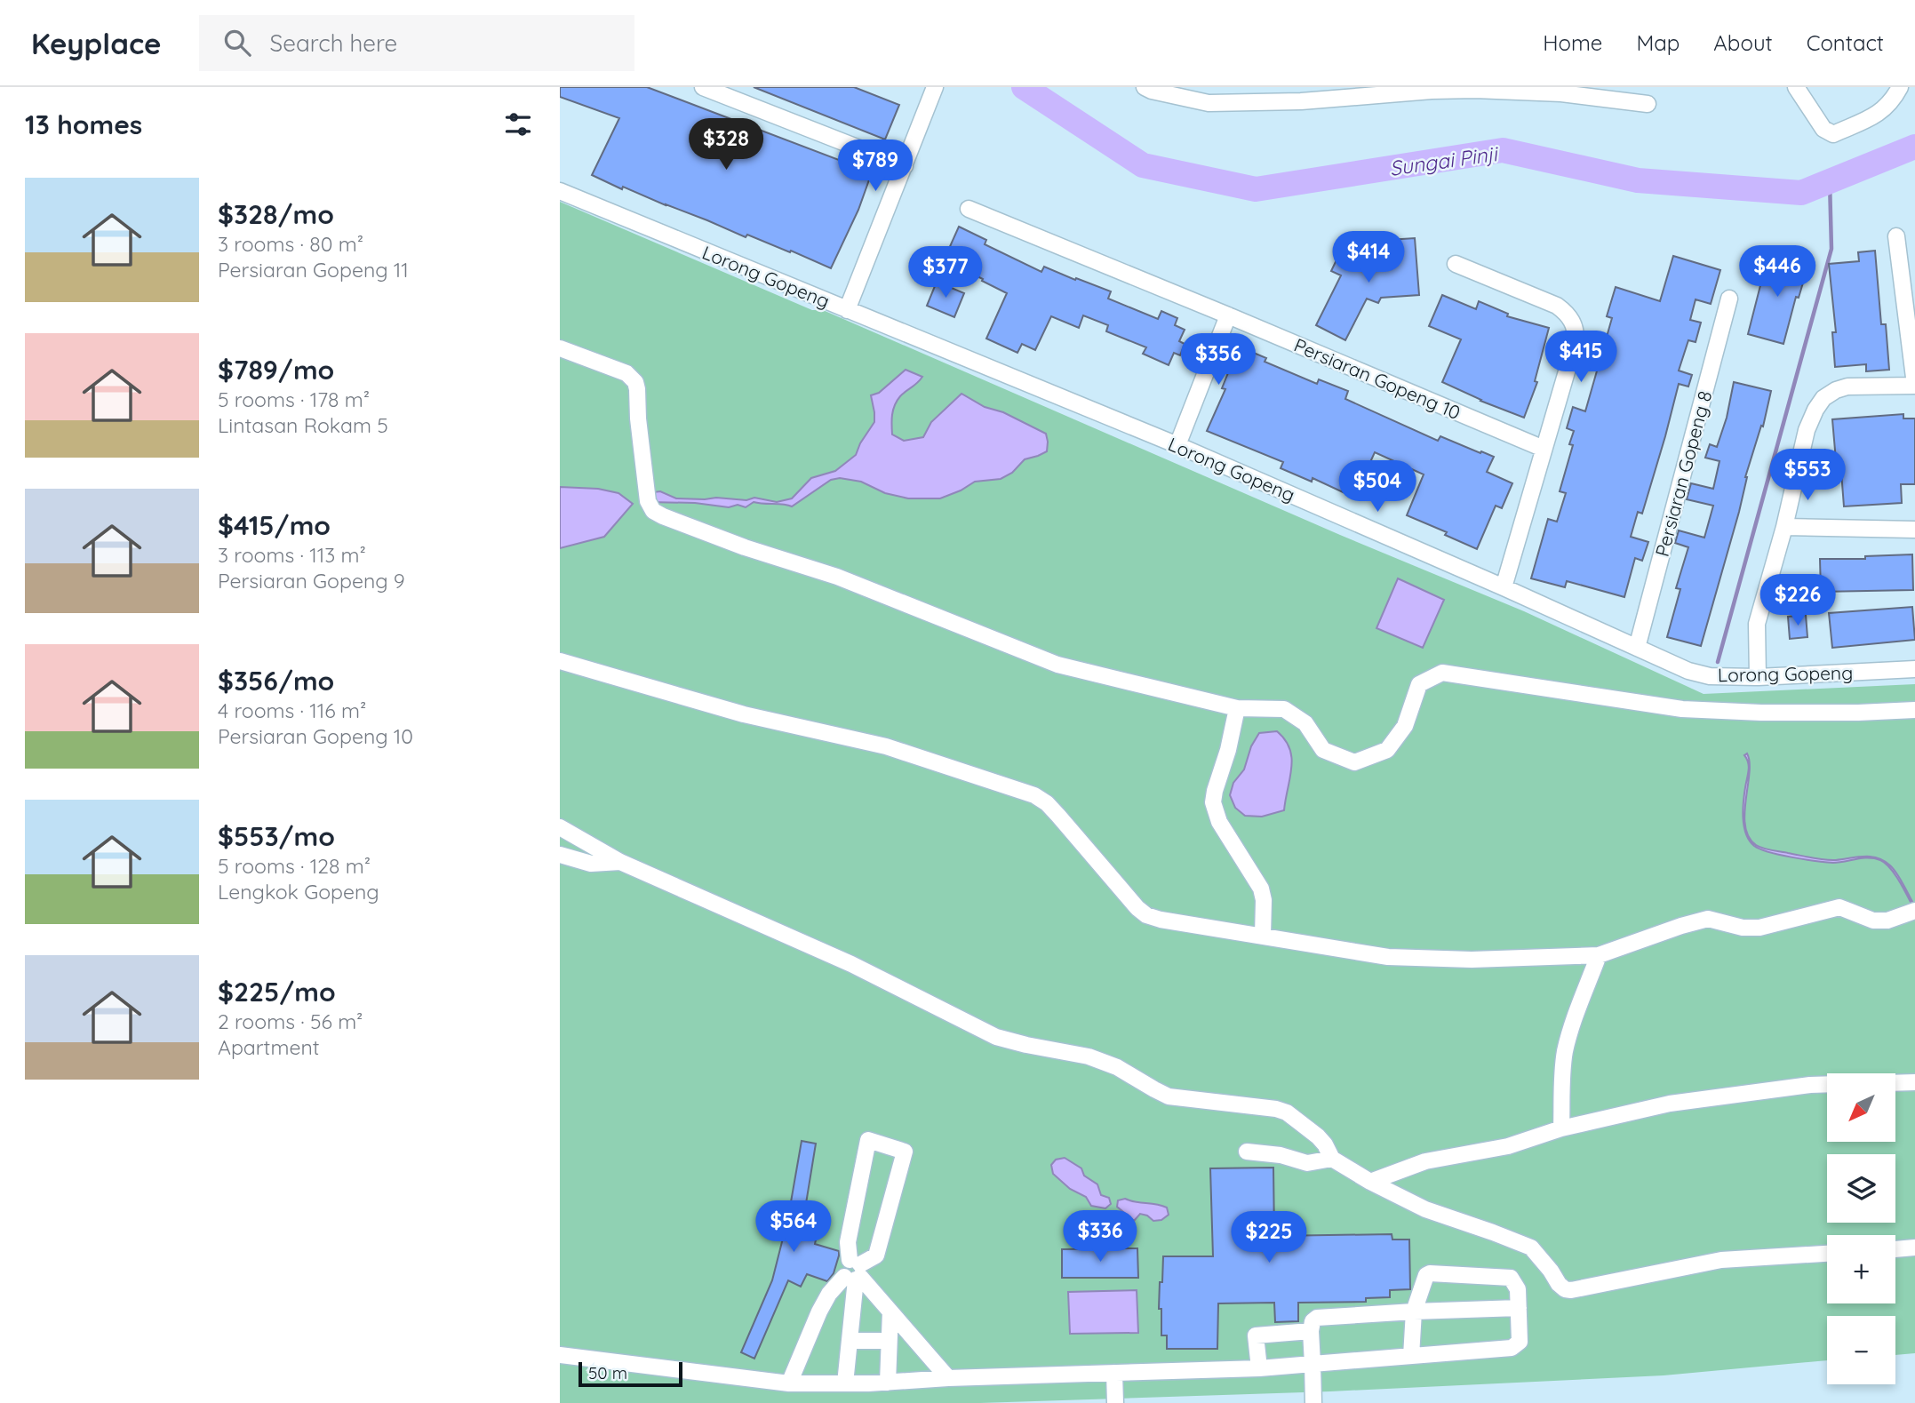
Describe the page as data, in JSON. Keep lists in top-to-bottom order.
{
  "streets": {
    "street": ["Lorong Gopeng", "Persiaran Gopeng 10", "Persiaran Gopeng 8"]
  },
  "crossings": [
    ["Lorong Gopeng", "Persiaran Gopeng 8"]
  ],
  "water": ["Sungai Pinji"],
  "scale_bar": "50 m",
  "north": "bottom left",
  "page": {
    "header": "Keyplace",
    "search": "Search here",
    "nav": [
      "Home",
      "Map",
      "About",
      "Contact"
    ],
    "heading": "13 homes",
    "price": [
      "$328",
      "$789",
      "$414",
      "$446",
      "$377",
      "$415",
      "$356",
      "$553",
      "$504",
      "$226",
      "$564",
      "$336",
      "$225"
    ],
    "list": [
      {
        "name": "$328/mo",
        "note": "3 rooms · 80 m² · Persiaran Gopeng 11"
      },
      {
        "name": "$789/mo",
        "note": "5 rooms · 178 m² · Lintasan Rokam 5"
      },
      {
        "name": "$415/mo",
        "note": "3 rooms · 113 m² · Persiaran Gopeng 9"
      },
      {
        "name": "$356/mo",
        "note": "4 rooms · 116 m² · Persiaran Gopeng 10"
      },
      {
        "name": "$553/mo",
        "note": "5 rooms · 128 m² · Lengkok Gopeng"
      },
      {
        "name": "$225/mo",
        "note": "2 rooms · 56 m² · Apartment"
      }
    ],
    "map_buttons": ["+", "−"],
    "scale": "50 m"
  }
}
